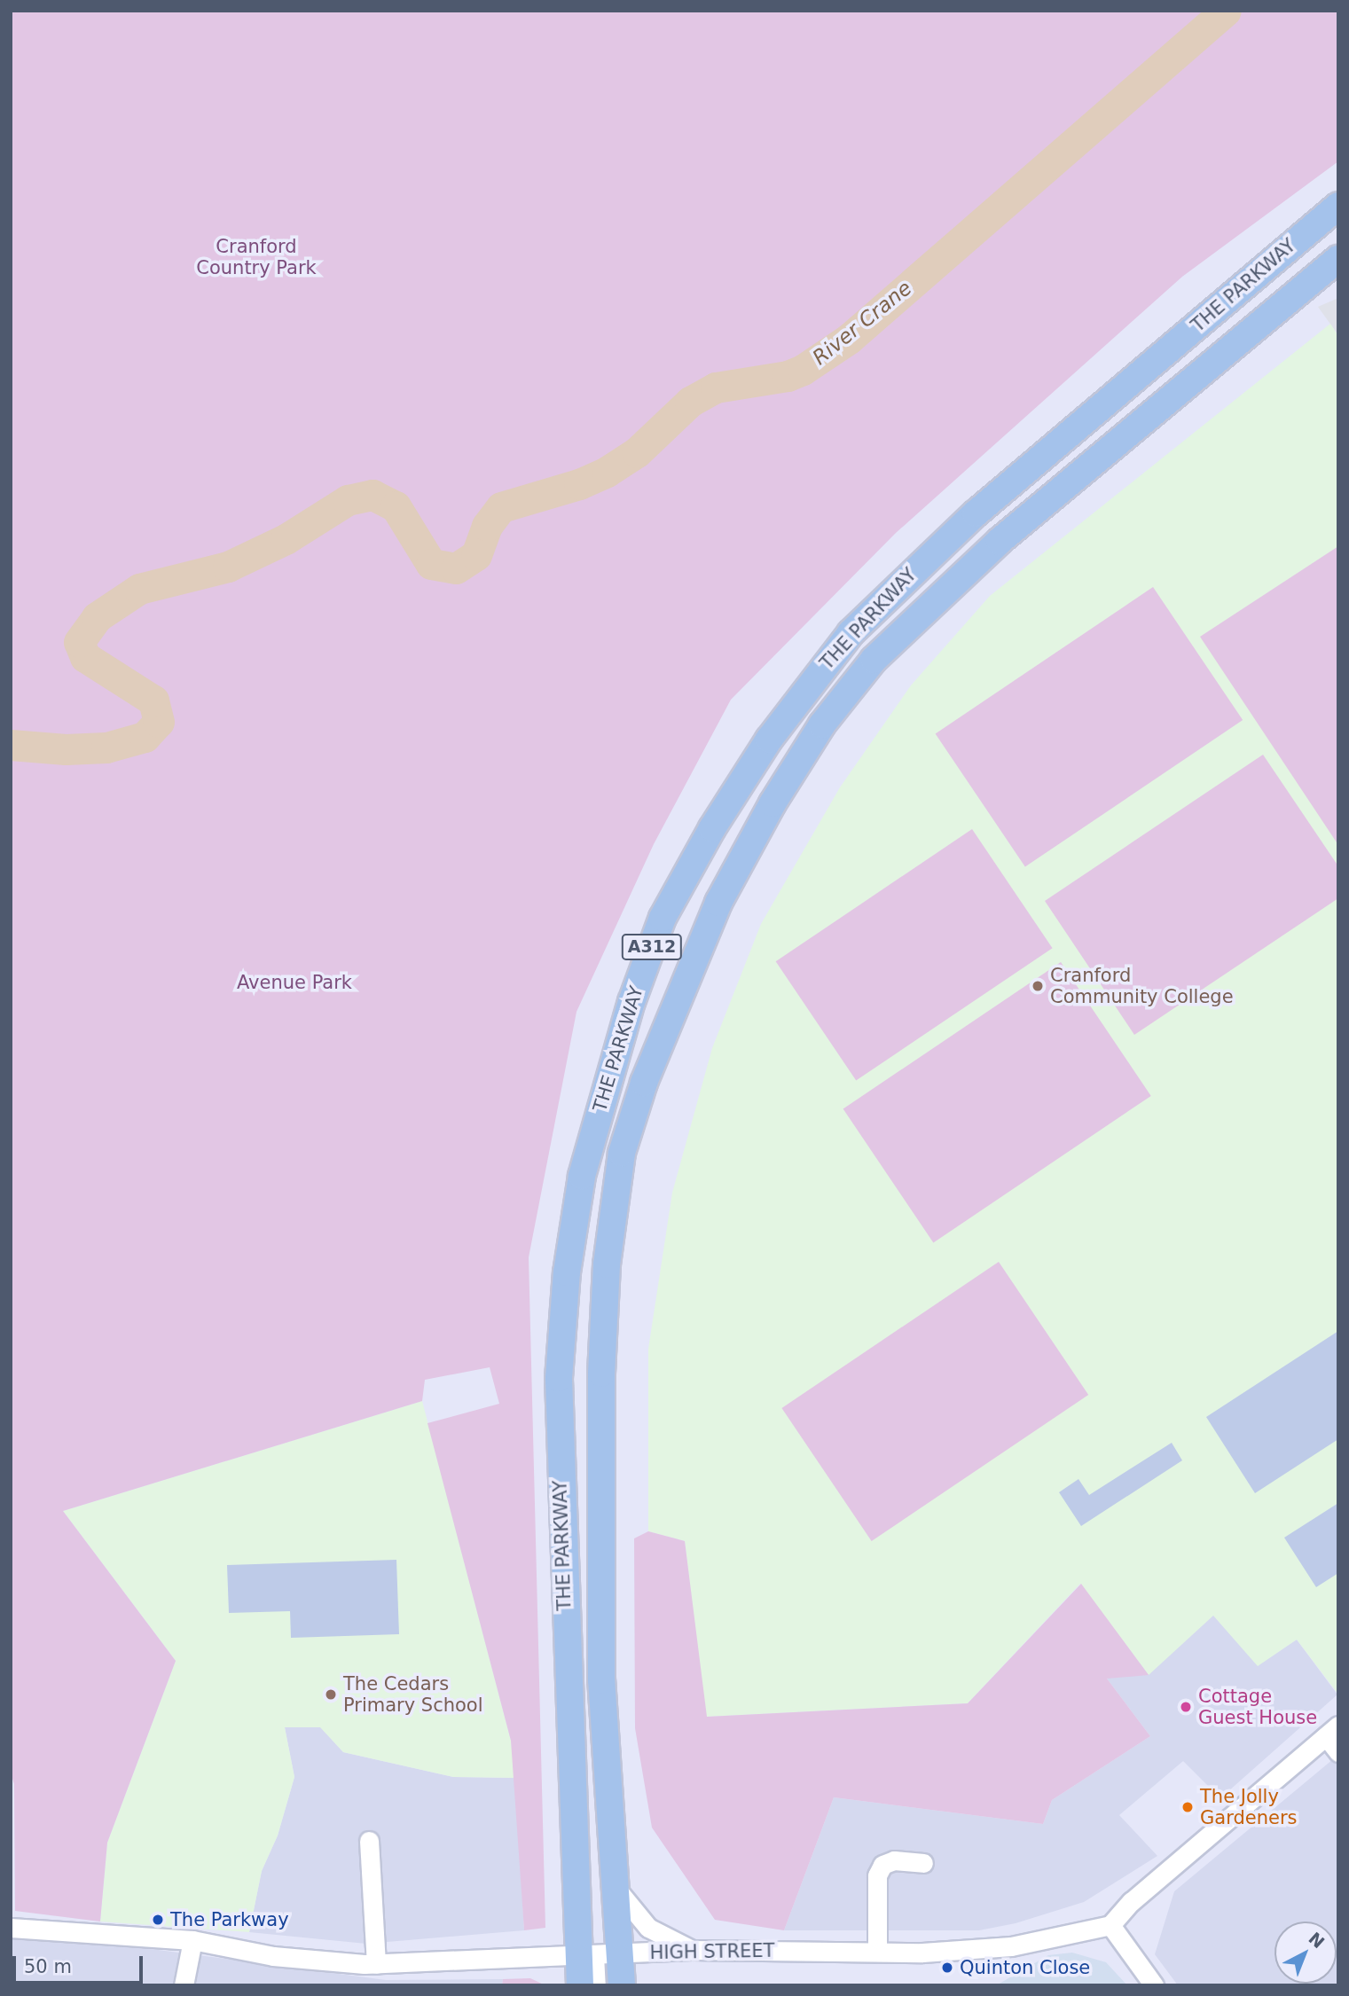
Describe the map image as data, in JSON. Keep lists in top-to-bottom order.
{
  "streets": {
    "highway": ["THE PARKWAY", "A312"],
    "street": ["HIGH STREET"]
  },
  "crossings": [
    ["THE PARKWAY", "HIGH STREET"]
  ],
  "water": ["River Crane"],
  "parks": ["Cranford Country Park", "Avenue Park"],
  "places": [
    "Cranford Community College",
    "The Cedars Primary School",
    "Cottage Guest House",
    "The Jolly Gardeners",
    "The Parkway",
    "Quinton Close"
  ],
  "scale_bar": "50 m",
  "north": "top right"
}
